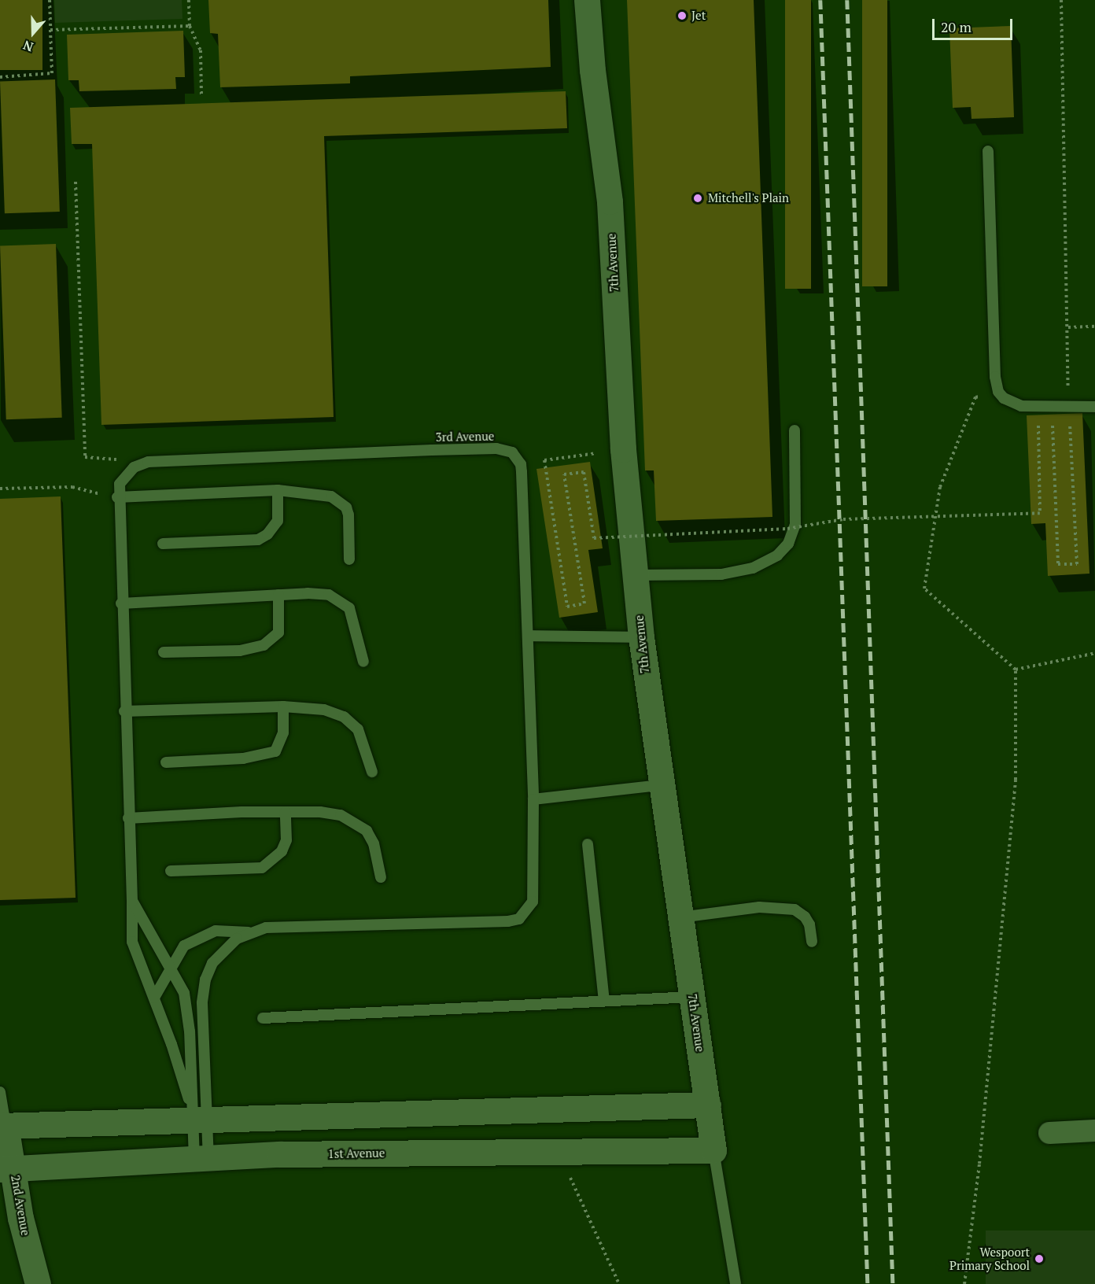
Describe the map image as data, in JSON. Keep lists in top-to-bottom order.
{
  "streets": {
    "street": ["7th Avenue", "1st Avenue", "2nd Avenue"],
    "lane": ["3rd Avenue"]
  },
  "crossings": [
    ["7th Avenue", "1st Avenue"],
    ["1st Avenue", "2nd Avenue"]
  ],
  "places": ["Jet", "Mitchell's Plain", "Wespoort Primary School"],
  "scale_bar": "20 m",
  "north": "bottom"
}
